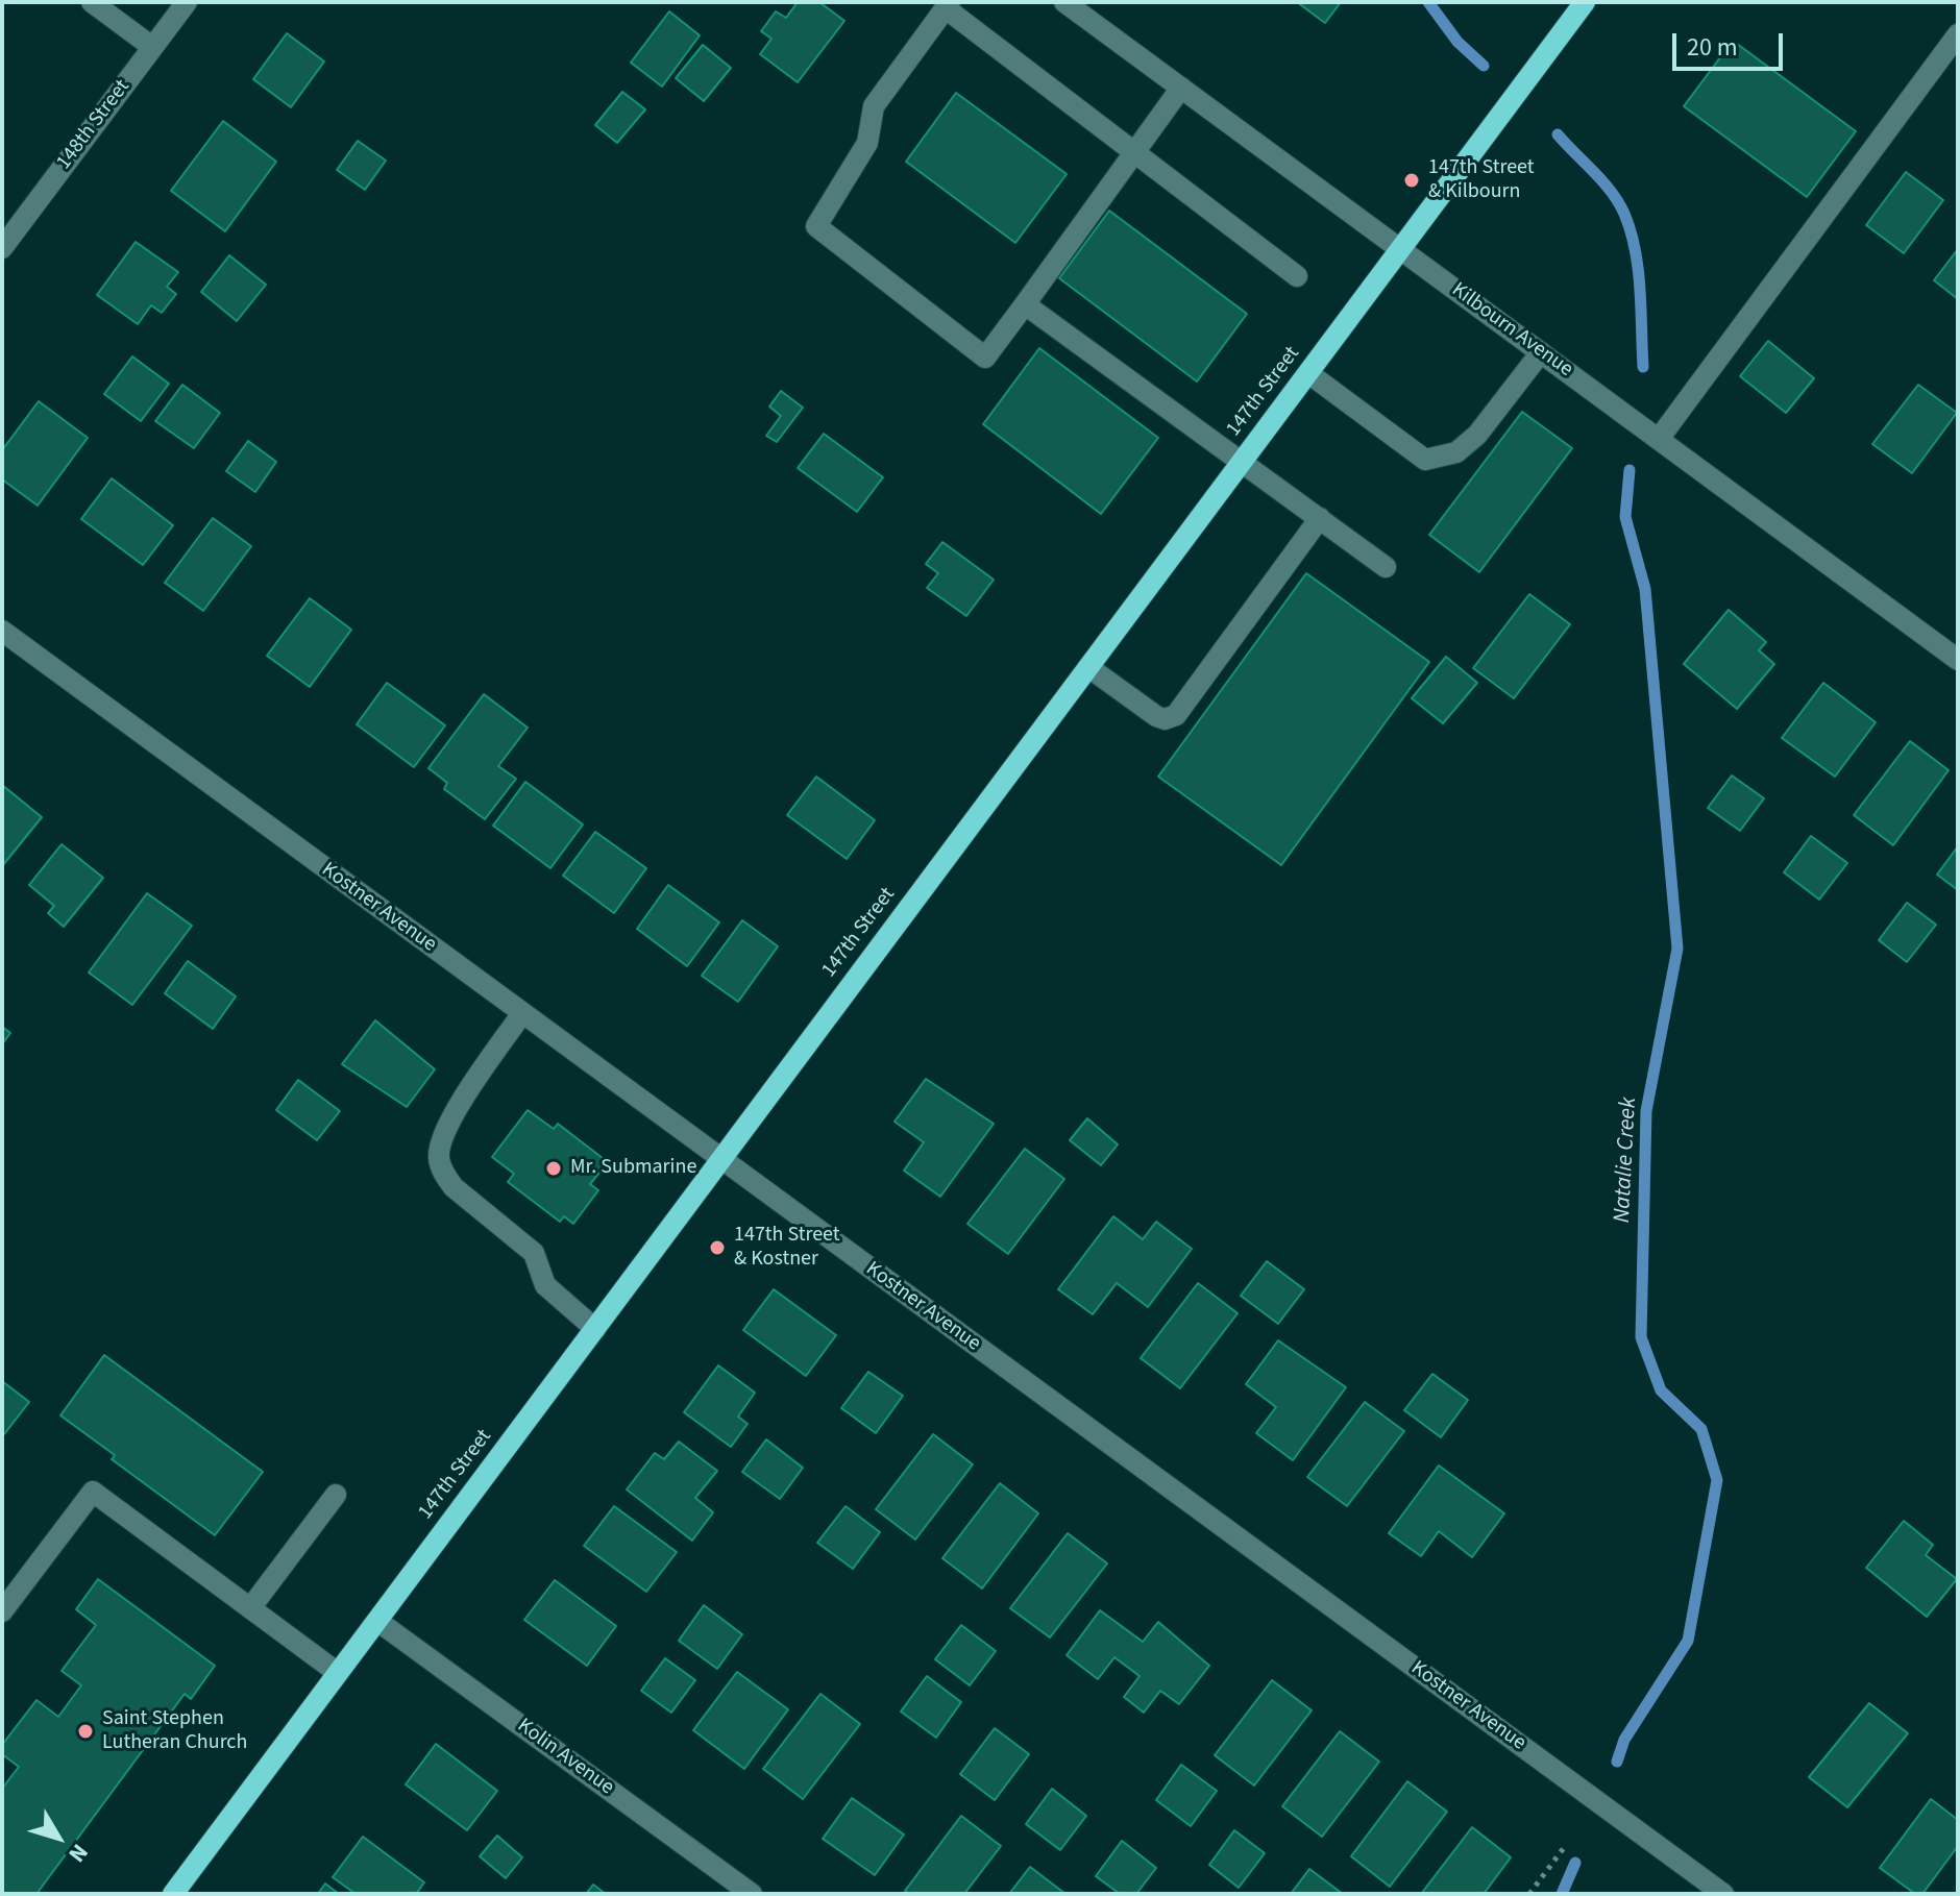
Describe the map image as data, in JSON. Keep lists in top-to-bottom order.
{
  "streets": {
    "main road": ["147th Street"],
    "street": [
      "148th Street",
      "Kilbourn Avenue",
      "Kostner Avenue",
      "Kolin Avenue"
    ]
  },
  "crossings": [
    ["Kilbourn Avenue", "147th Street"],
    ["147th Street", "Kostner Avenue"],
    ["147th Street", "Kolin Avenue"]
  ],
  "water": ["Natalie Creek"],
  "places": [
    "147th Street & Kilbourn",
    "Mr. Submarine",
    "147th Street & Kostner",
    "Saint Stephen Lutheran Church"
  ],
  "scale_bar": "20 m",
  "north": "bottom right"
}
